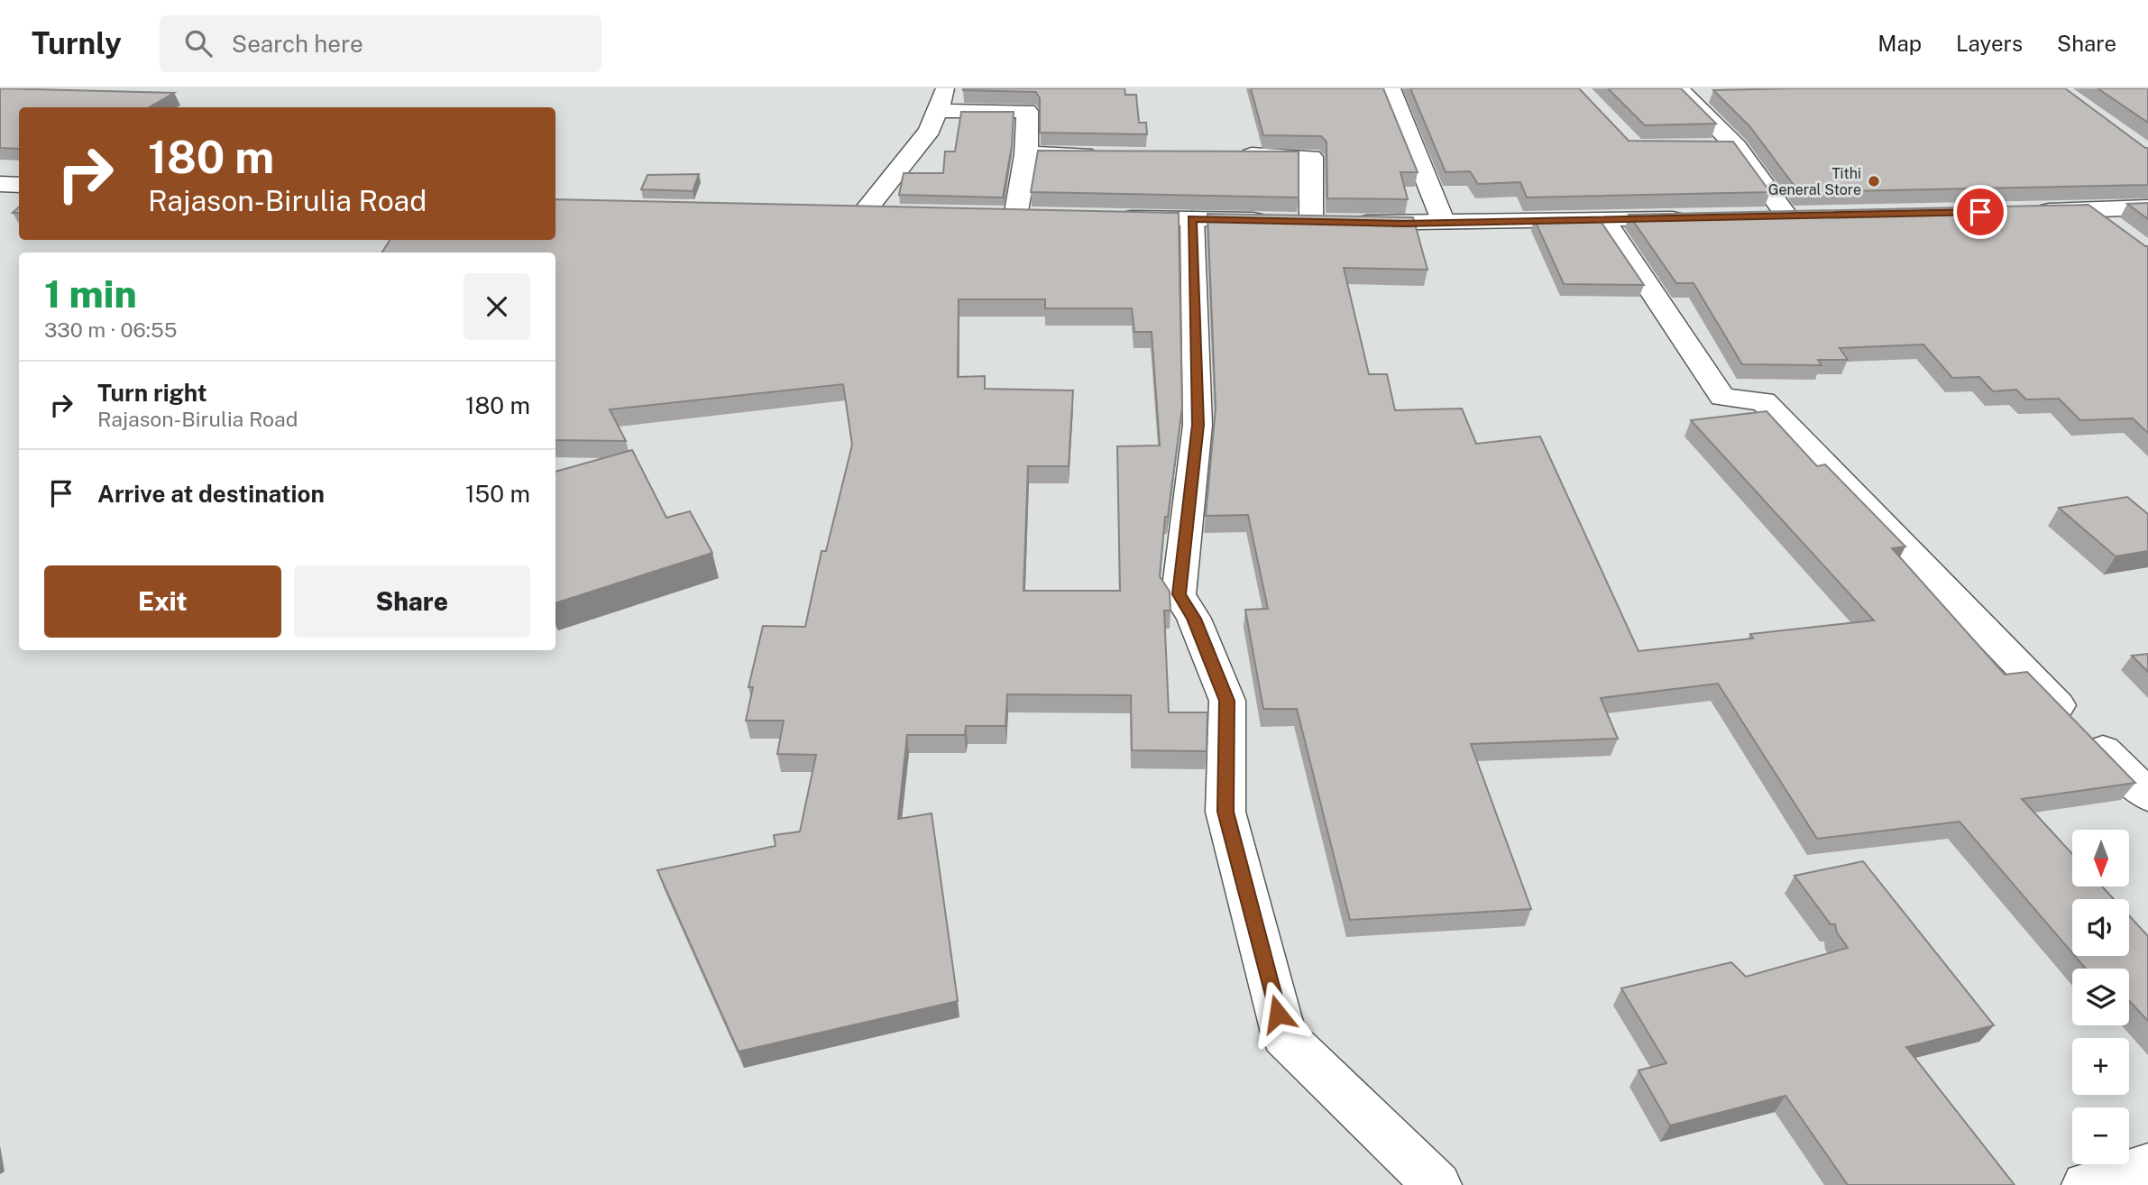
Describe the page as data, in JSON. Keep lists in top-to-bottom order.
{
  "places": ["Tithi General Store"],
  "north": "bottom",
  "page": {
    "header": "Turnly",
    "search": "Search here",
    "nav": ["Map", "Layers", "Share"],
    "turn": ["180 m", "Rajason-Birulia Road"],
    "heading": ["1 min", "330 m · 06:55"],
    "list": [
      {
        "name": "Turn right",
        "note": "Rajason-Birulia Road",
        "value": "180 m"
      },
      {
        "name": "Arrive at destination",
        "value": "150 m"
      }
    ],
    "buttons": ["Exit", "Share"],
    "map_buttons": ["+", "−"]
  }
}
